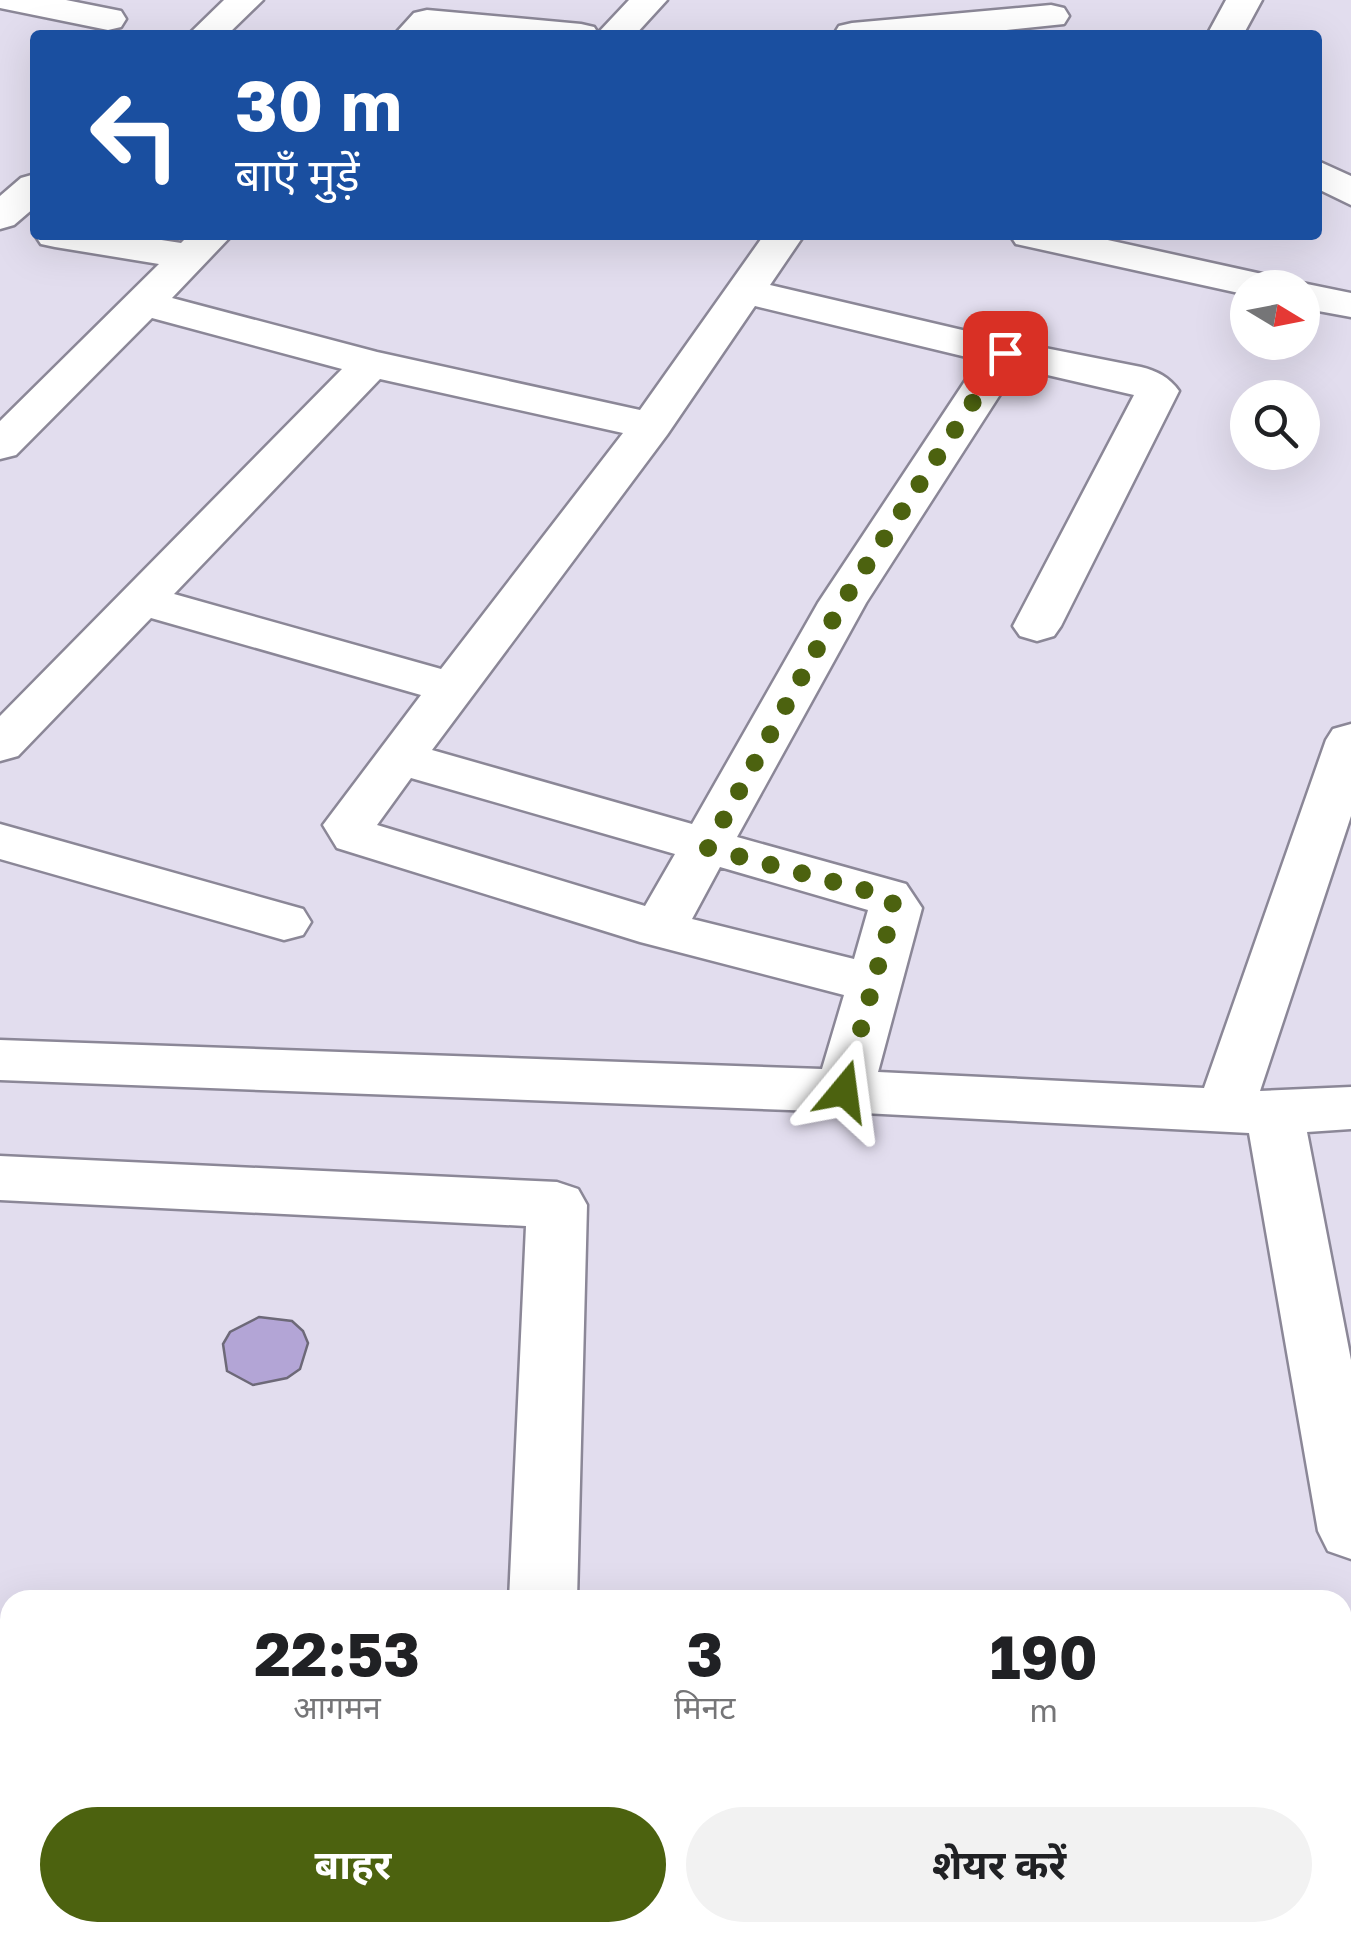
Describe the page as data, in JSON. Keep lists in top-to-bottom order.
{
  "north": "right",
  "page": {
    "turn": ["30 m", "बाएँ मुड़ें"],
    "eta": [
      "22:53",
      "आगमन",
      "3",
      "मिनट",
      "190",
      "m"
    ],
    "buttons": ["बाहर", "शेयर करें"]
  }
}
